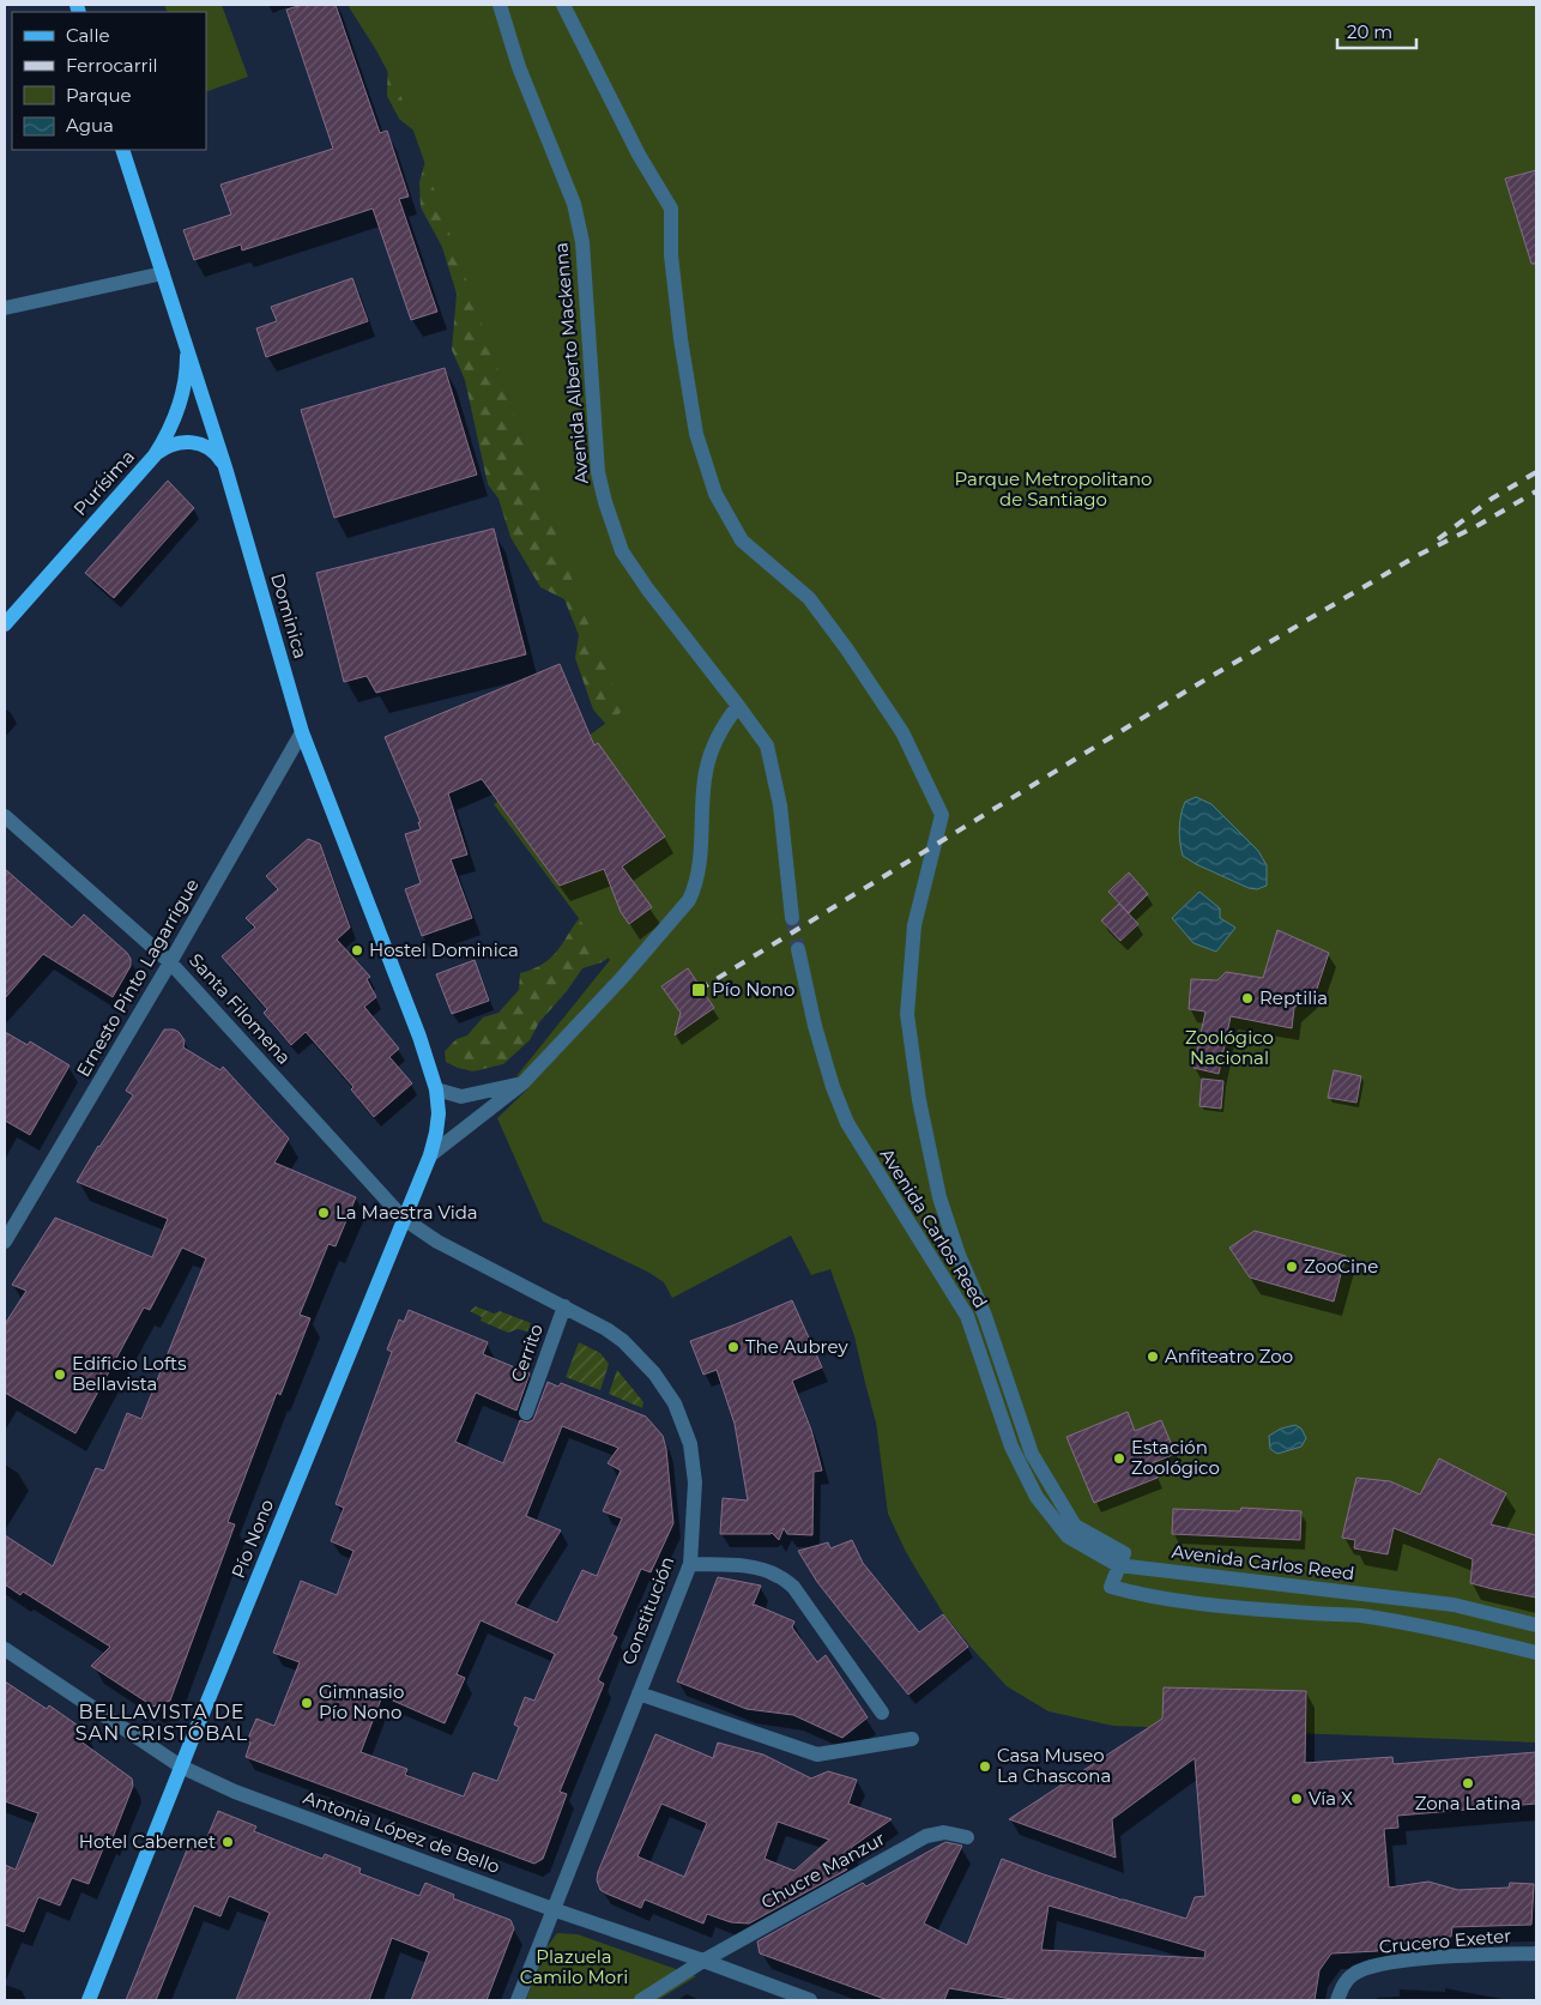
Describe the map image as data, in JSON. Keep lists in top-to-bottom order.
{
  "streets": {
    "main road": ["Purísima", "Dominica", "Pío Nono"],
    "street": [
      "Avenida Alberto Mackenna",
      "Ernesto Pinto Lagarrigue",
      "Santa Filomena",
      "Avenida Carlos Reed",
      "Cerrito",
      "Constitución",
      "Antonia López de Bello",
      "Chucre Manzur",
      "Crucero Exeter"
    ]
  },
  "crossings": [
    ["Purísima", "Dominica"],
    ["Dominica", "Ernesto Pinto Lagarrigue"],
    ["Dominica", "Pío Nono"],
    ["Ernesto Pinto Lagarrigue", "Santa Filomena"],
    ["Santa Filomena", "Pío Nono"],
    ["Santa Filomena", "Constitución"],
    ["Cerrito", "Constitución"],
    ["Pío Nono", "Constitución"],
    ["Pío Nono", "Antonia López de Bello"],
    ["Constitución", "Antonia López de Bello"],
    ["Antonia López de Bello", "Chucre Manzur"]
  ],
  "districts": ["BELLAVISTA DE SAN CRISTÓBAL"],
  "parks": ["Parque Metropolitano de Santiago", "Zoológico Nacional", "Plazuela Camilo Mori"],
  "places": {
    "other": [
      "Hostel Dominica",
      "Reptilia",
      "La Maestra Vida",
      "ZooCine",
      "The Aubrey",
      "Anfiteatro Zoo",
      "Edificio Lofts Bellavista",
      "Estación Zoológico",
      "Gimnasio Pío Nono",
      "Casa Museo La Chascona",
      "Zona Latina",
      "Vía X",
      "Hotel Cabernet"
    ],
    "transit": ["Pío Nono"]
  },
  "legend": [
    "Calle",
    "Ferrocarril",
    "Parque",
    "Agua"
  ],
  "scale_bar": "20 m"
}
